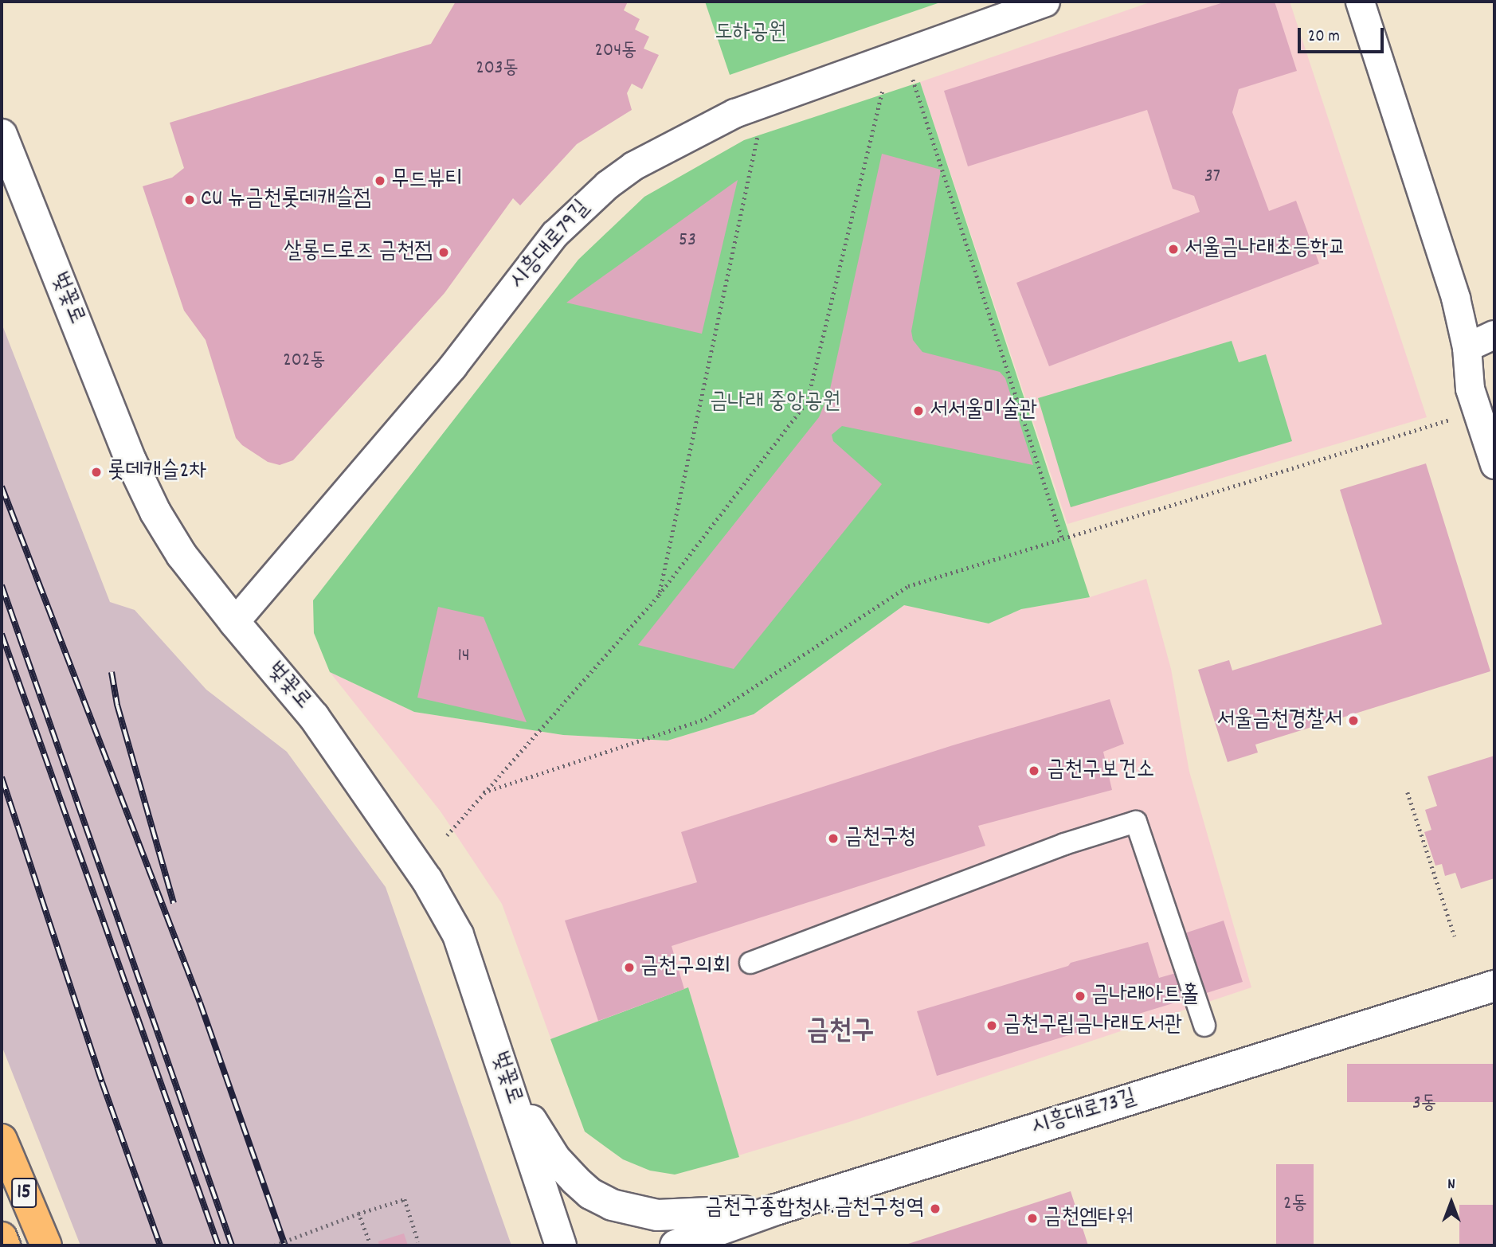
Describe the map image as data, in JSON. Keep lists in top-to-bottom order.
{
  "streets": {
    "highway": ["15"],
    "street": ["시흥대로79길", "벚꽃로", "시흥대로73길"]
  },
  "crossings": [
    ["시흥대로79길", "벚꽃로"]
  ],
  "districts": ["금천구"],
  "parks": ["도하공원", "금나래 중앙공원"],
  "places": [
    "무드뷰티",
    "CU 뉴금천롯데캐슬점",
    "서울금나래초등학교",
    "살롱드로즈 금천점",
    "서서울미술관",
    "롯데캐슬2차",
    "서울금천경찰서",
    "금천구보건소",
    "금천구청",
    "금천구의회",
    "금나래아트홀",
    "금천구립금나래도서관",
    "금천구종합청사.금천구청역",
    "금천엠타워"
  ],
  "house_numbers": [
    "204동",
    "203동",
    "37",
    "53",
    "202동",
    "14",
    "3동",
    "2동"
  ],
  "scale_bar": "20 m",
  "north": "top"
}
